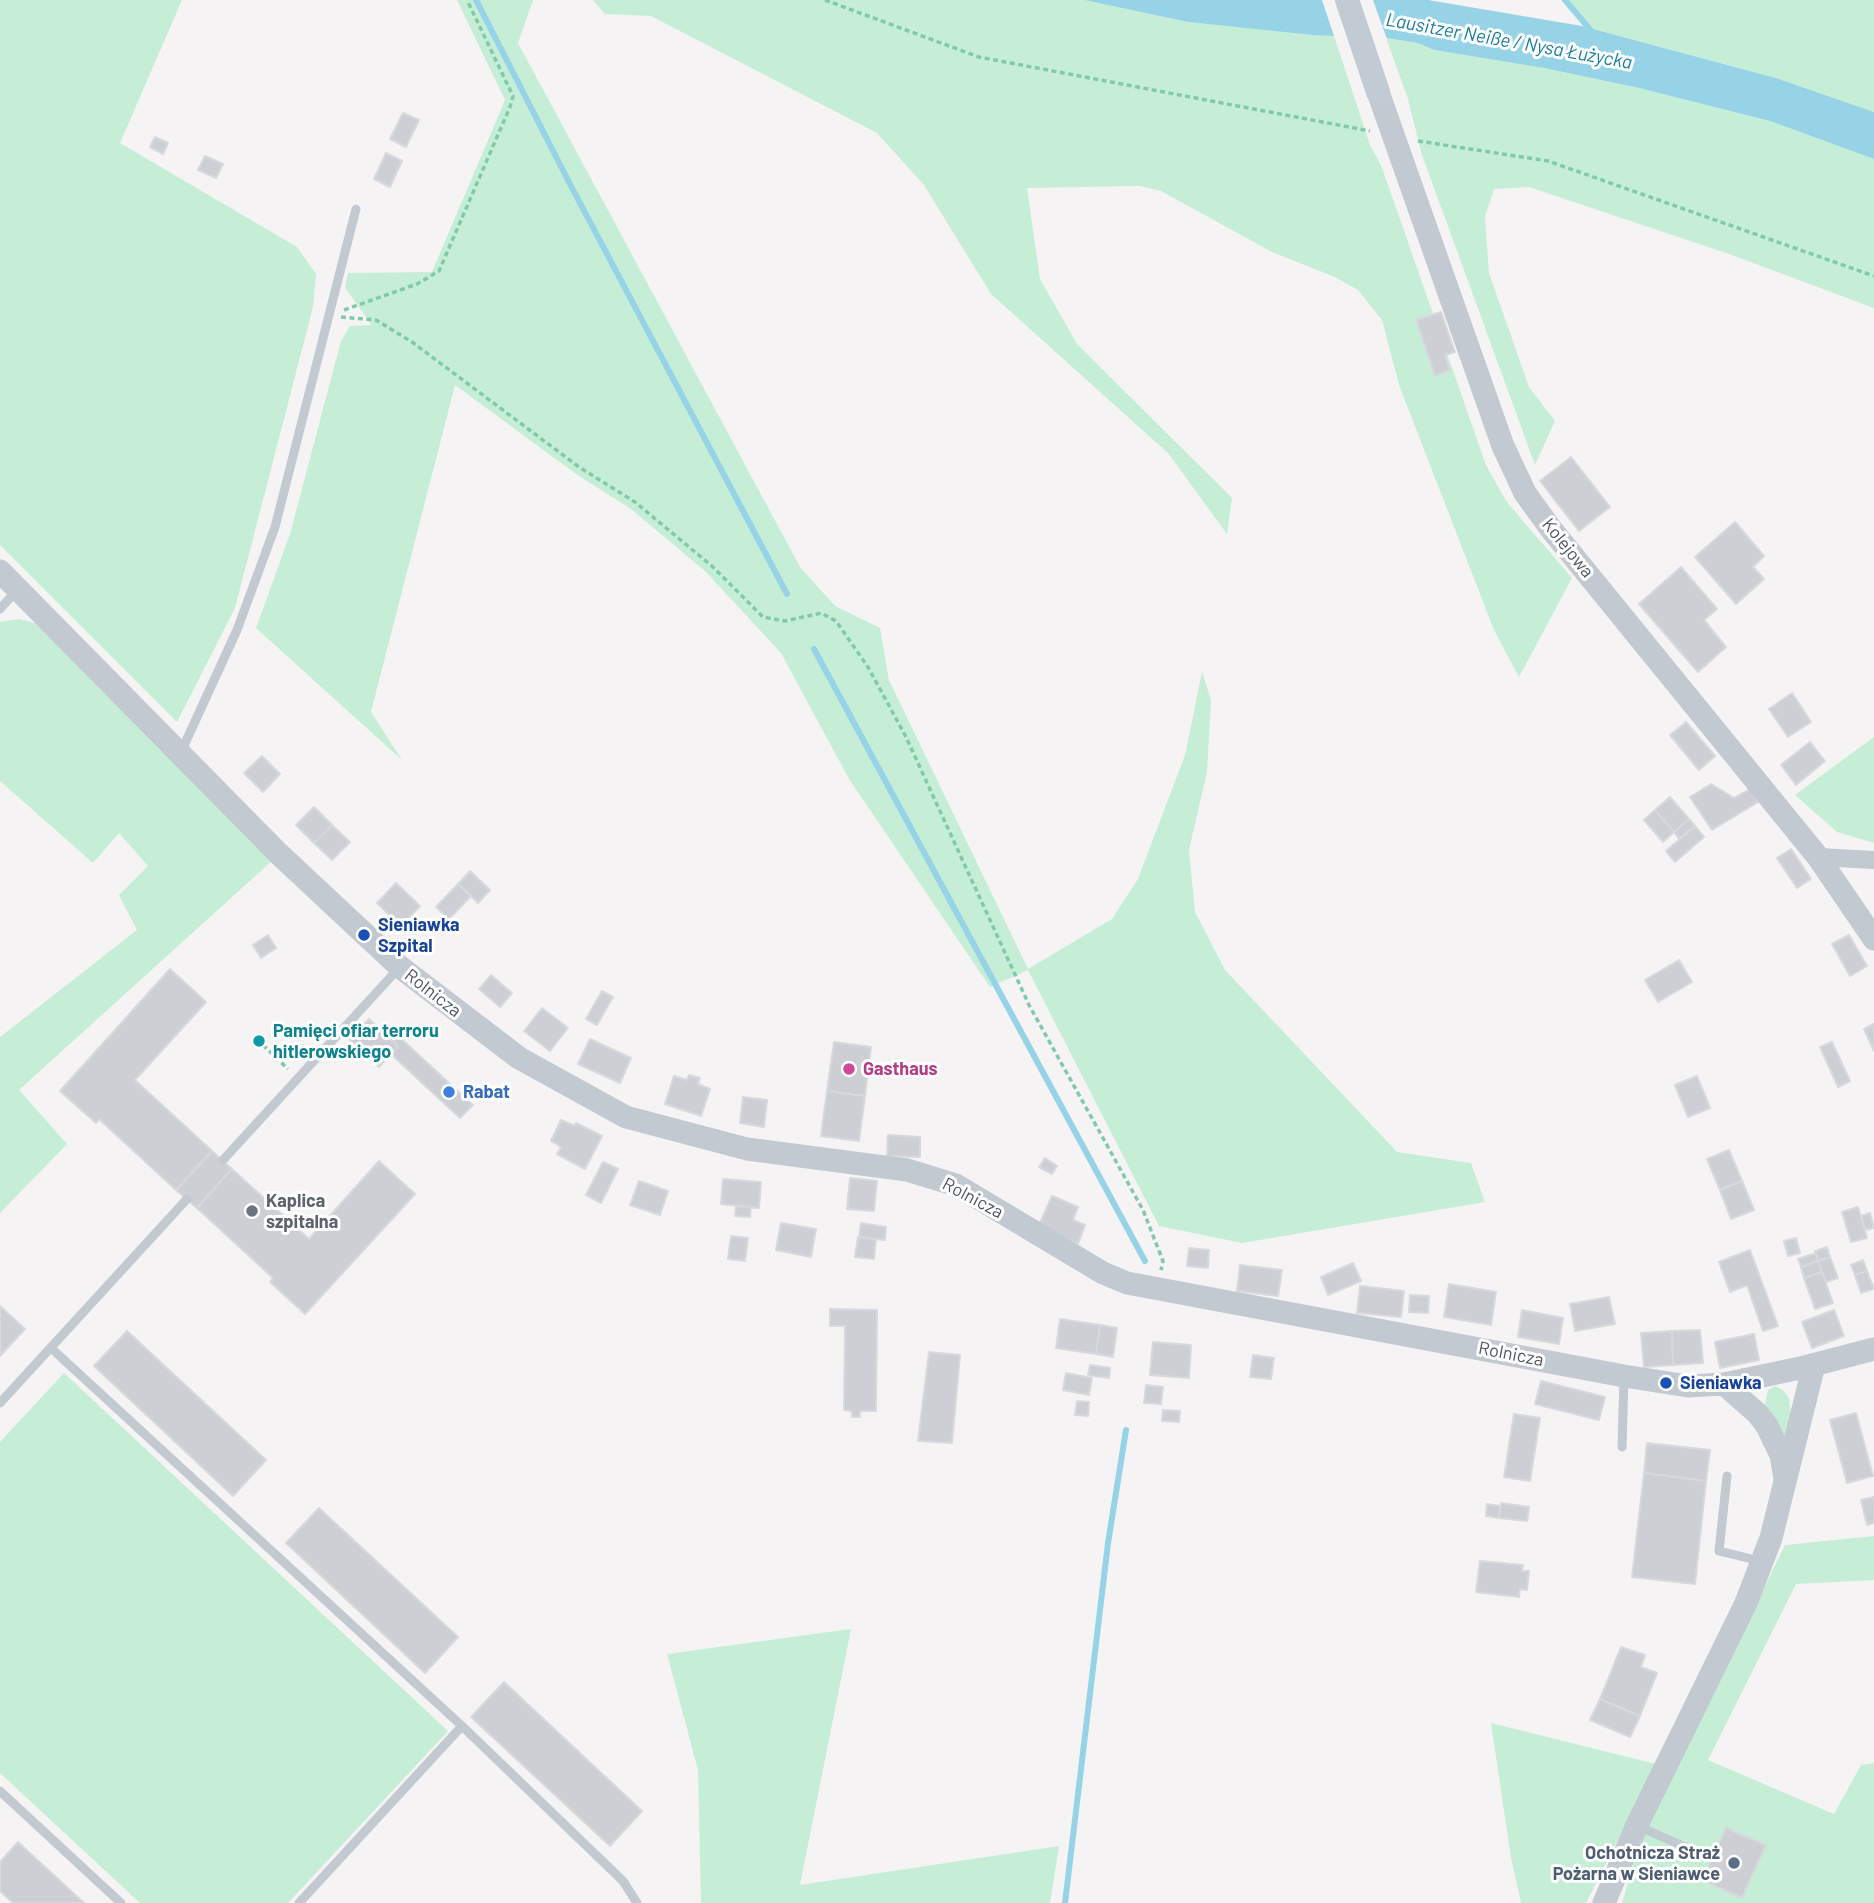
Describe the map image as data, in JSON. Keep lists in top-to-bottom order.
{
  "streets": {
    "street": ["Kolejowa", "Rolnicza"]
  },
  "water": ["Lausitzer Neiße / Nysa Łużycka"],
  "places": [
    "Sieniawka Szpital",
    "Pamięci ofiar terroru hitlerowskiego",
    "Gasthaus",
    "Rabat",
    "Kaplica szpitalna",
    "Sieniawka",
    "Ochotnicza Straż Pożarna w Sieniawce"
  ]
}
